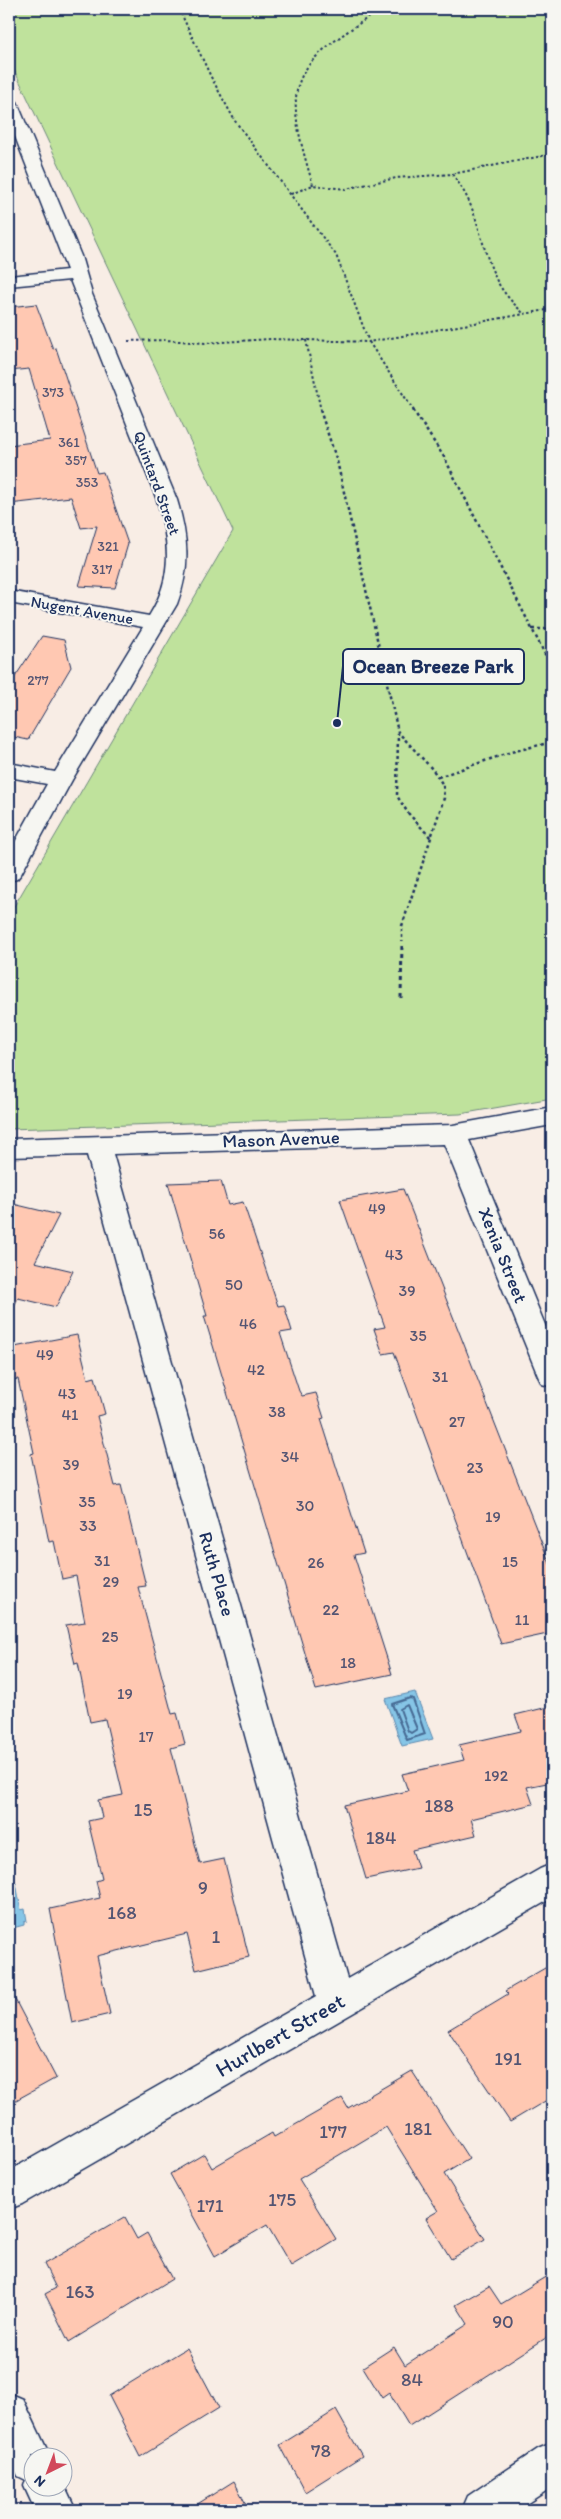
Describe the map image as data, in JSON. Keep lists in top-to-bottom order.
{
  "streets": {
    "street": [
      "Quintard Street",
      "Nugent Avenue",
      "Mason Avenue",
      "Xenia Street",
      "Ruth Place",
      "Hurlbert Street"
    ]
  },
  "crossings": [
    ["Quintard Street", "Nugent Avenue"],
    ["Mason Avenue", "Xenia Street"],
    ["Mason Avenue", "Ruth Place"],
    ["Ruth Place", "Hurlbert Street"]
  ],
  "places": ["Ocean Breeze Park"],
  "house_numbers": [
    "373",
    "361",
    "357",
    "353",
    "321",
    "317",
    "277",
    "49",
    "56",
    "43",
    "50",
    "39",
    "46",
    "35",
    "49",
    "42",
    "31",
    "43",
    "38",
    "41",
    "27",
    "34",
    "39",
    "23",
    "35",
    "30",
    "19",
    "33",
    "31",
    "15",
    "26",
    "29",
    "22",
    "11",
    "25",
    "18",
    "19",
    "17",
    "192",
    "188",
    "15",
    "184",
    "9",
    "168",
    "1",
    "191",
    "181",
    "177",
    "175",
    "171",
    "163",
    "90",
    "84",
    "78"
  ],
  "north": "bottom left"
}
